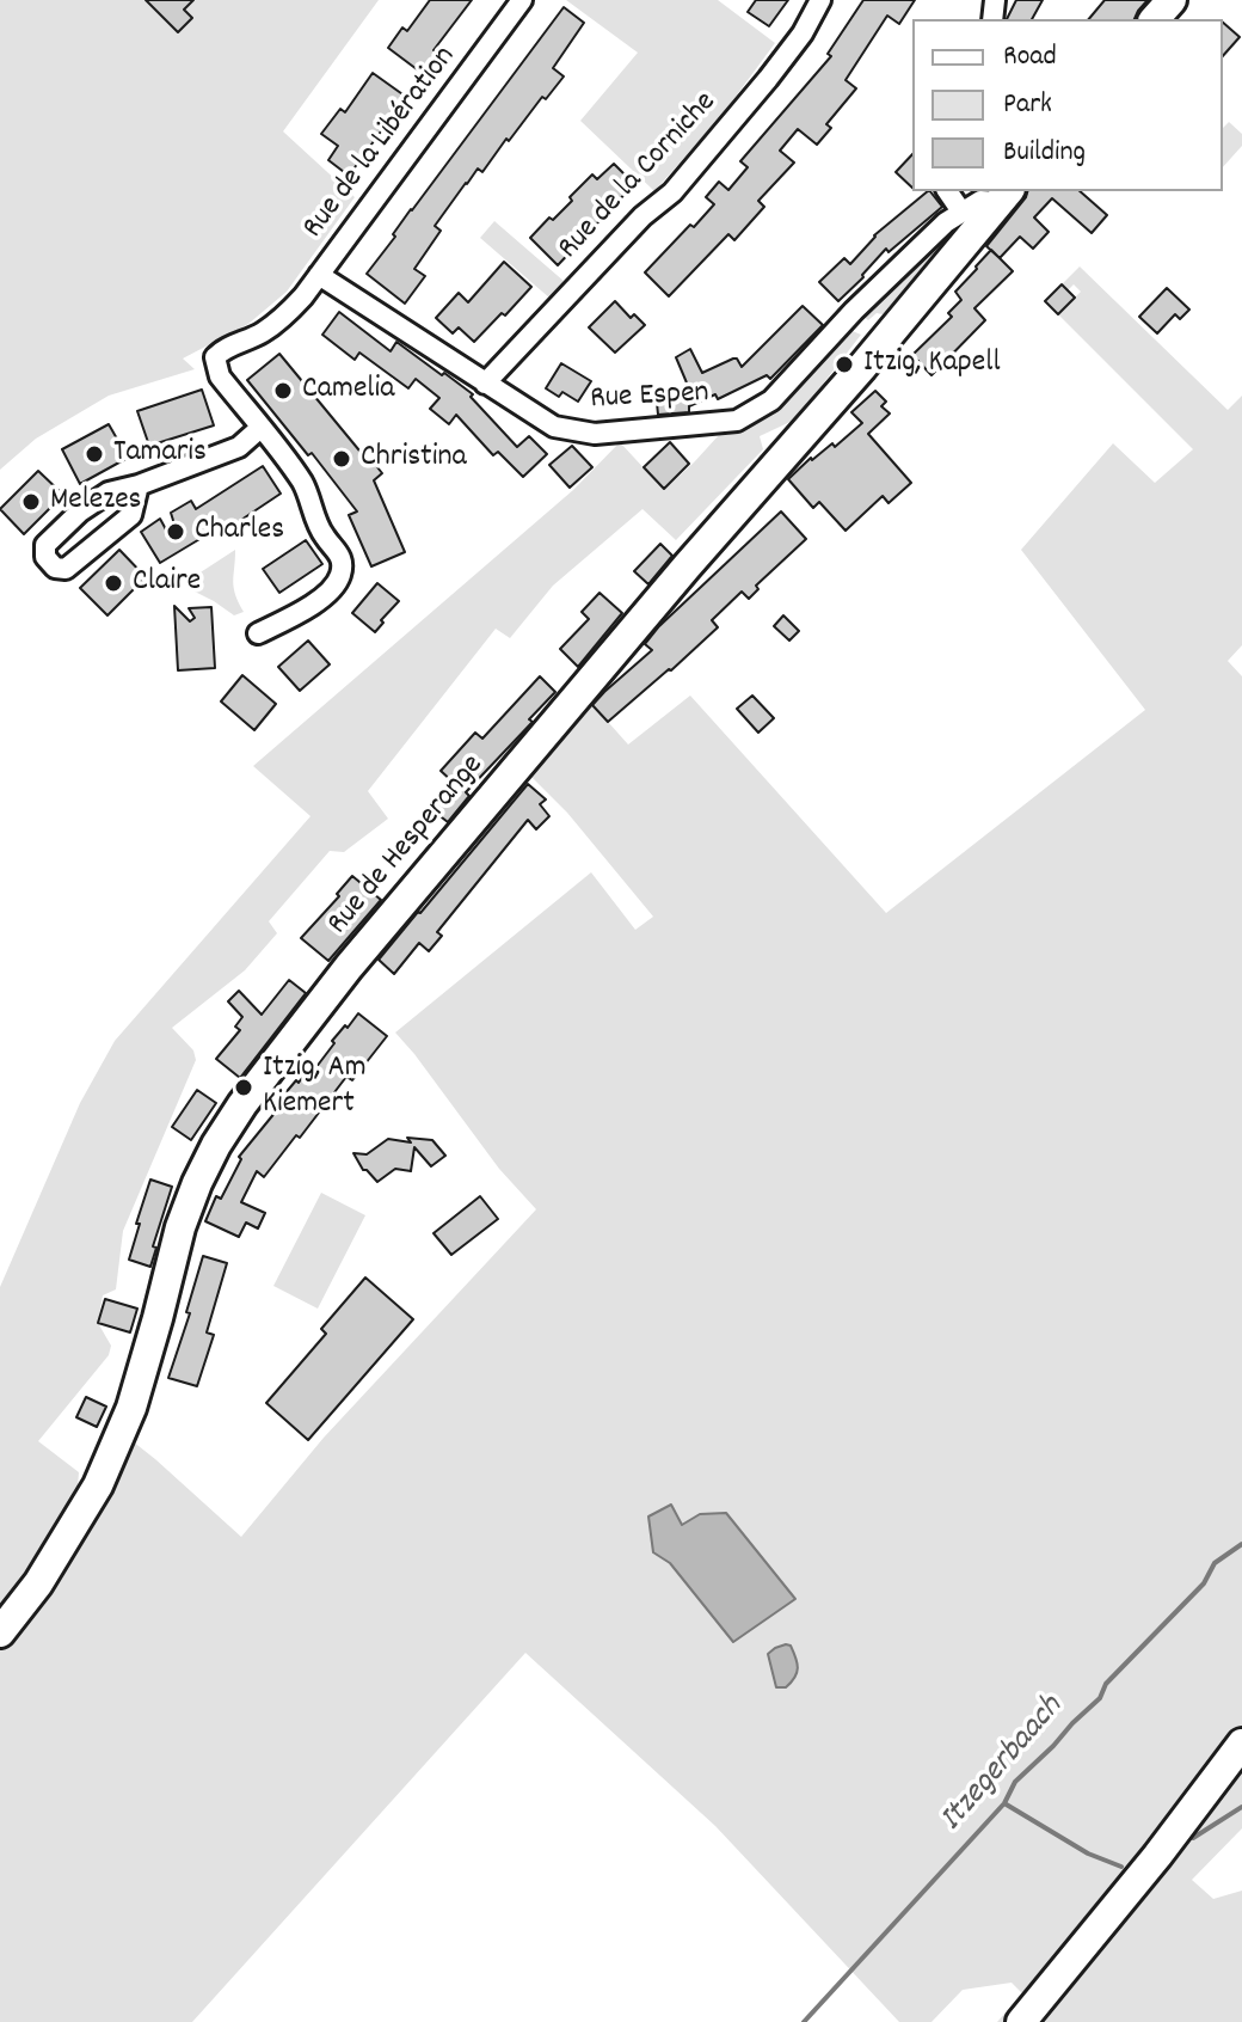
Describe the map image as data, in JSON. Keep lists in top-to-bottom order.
{
  "streets": {
    "main road": ["Rue de Hesperange"],
    "street": ["Rue de la Libération", "Rue de la Corniche", "Rue Espen"]
  },
  "crossings": [
    ["Rue de la Libération", "Rue Espen"],
    ["Rue de la Corniche", "Rue Espen"],
    ["Rue Espen", "Rue de Hesperange"]
  ],
  "water": ["Itzegerbaach"],
  "places": [
    "Itzig, Kapell",
    "Camelia",
    "Tamaris",
    "Christina",
    "Melezes",
    "Charles",
    "Claire",
    "Itzig, Am Kiemert"
  ],
  "legend": ["Road", "Park", "Building"]
}
